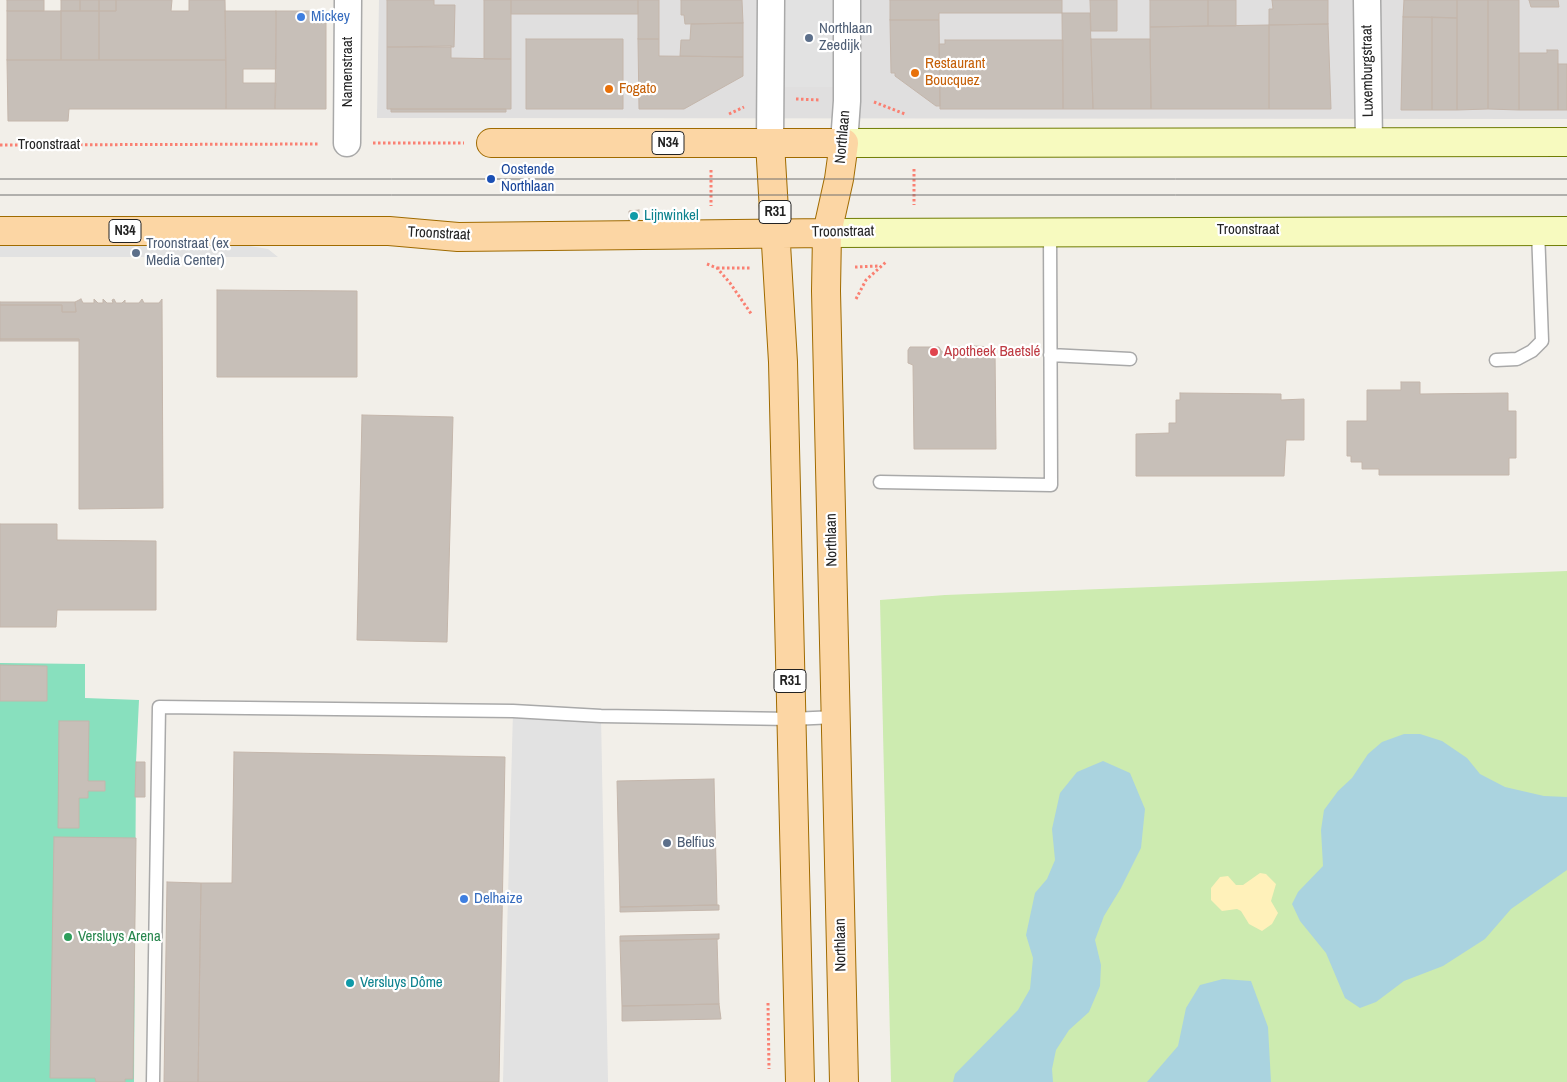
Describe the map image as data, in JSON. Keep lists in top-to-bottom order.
{
  "streets": {
    "main road": [
      "Northlaan",
      "N34",
      "Troonstraat",
      "R31"
    ],
    "street": ["Luxemburgstraat", "Namenstraat"]
  },
  "crossings": [
    ["Namenstraat", "Troonstraat"],
    ["Northlaan", "N34"],
    ["Northlaan", "Troonstraat"],
    ["N34", "Troonstraat"],
    ["N34", "R31"],
    ["Troonstraat", "R31"]
  ],
  "places": [
    "Mickey",
    "Northlaan Zeedijk",
    "Restaurant Boucquez",
    "Fogato",
    "Oostende Northlaan",
    "Lijnwinkel",
    "Troonstraat (ex Media Center)",
    "Apotheek Baetslé",
    "Belfius",
    "Delhaize",
    "Versluys Arena",
    "Versluys Dôme"
  ]
}
